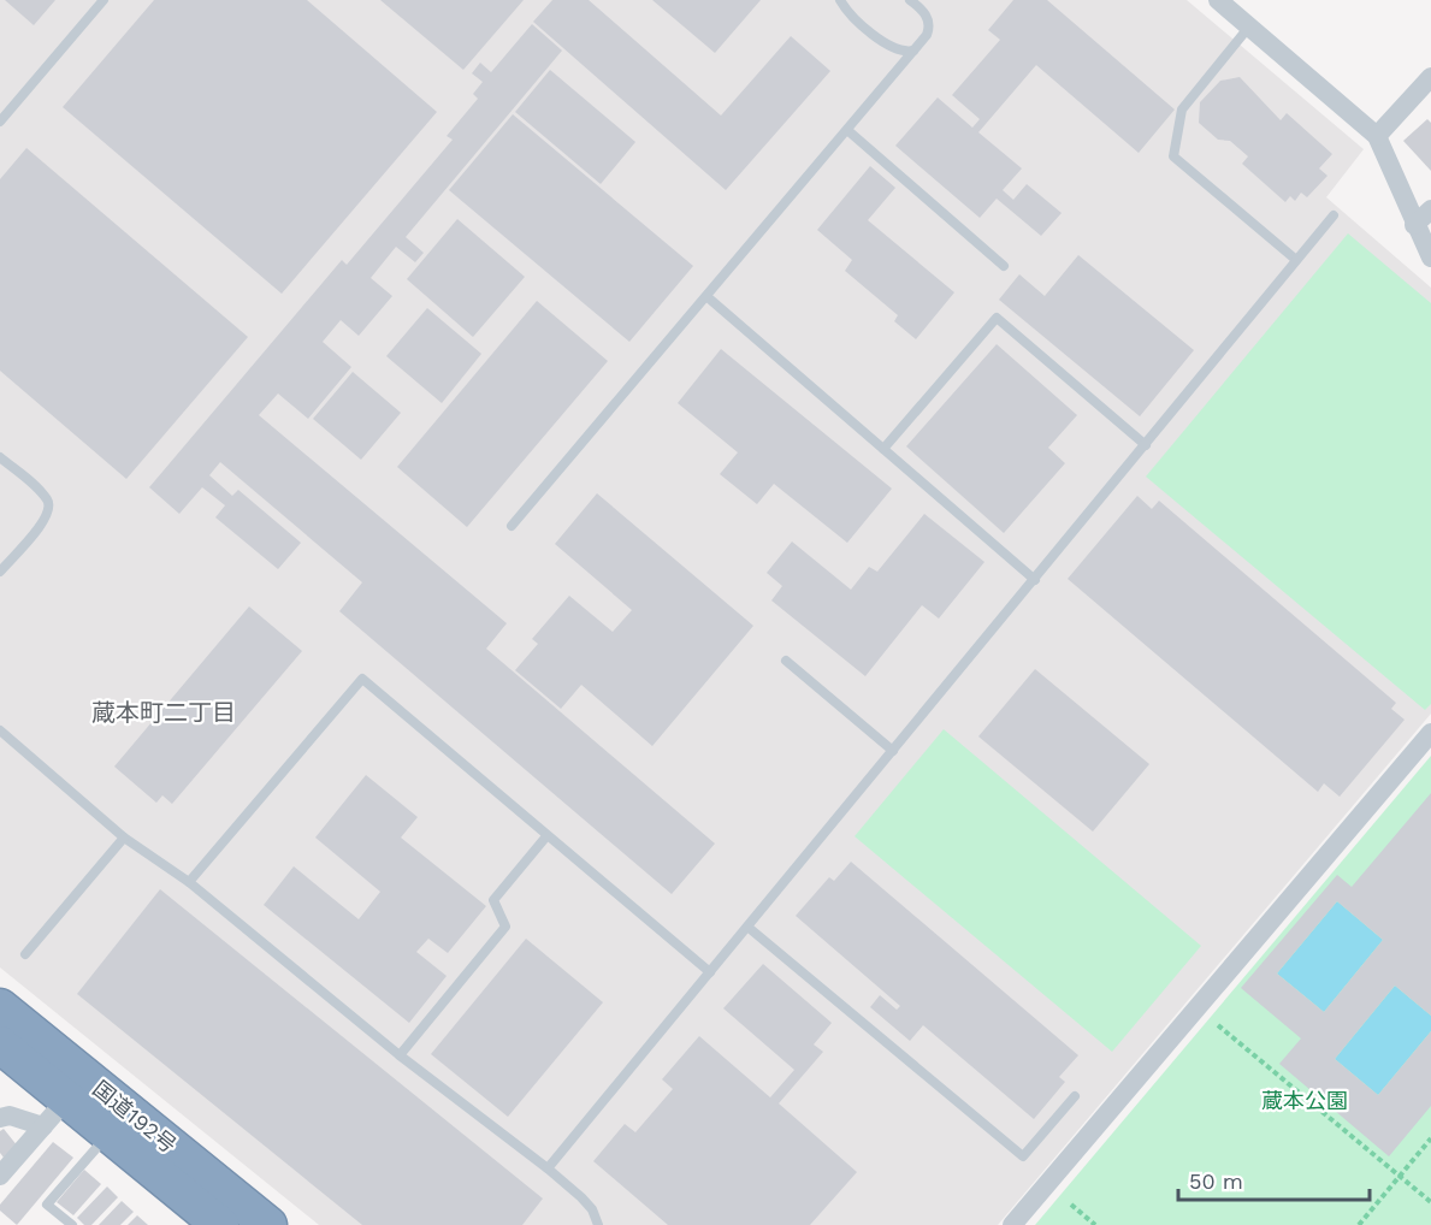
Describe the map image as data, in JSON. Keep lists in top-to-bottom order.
{
  "streets": {
    "highway": ["国道192号"]
  },
  "districts": ["蔵本町二丁目"],
  "parks": ["蔵本公園"],
  "scale_bar": "50 m"
}
